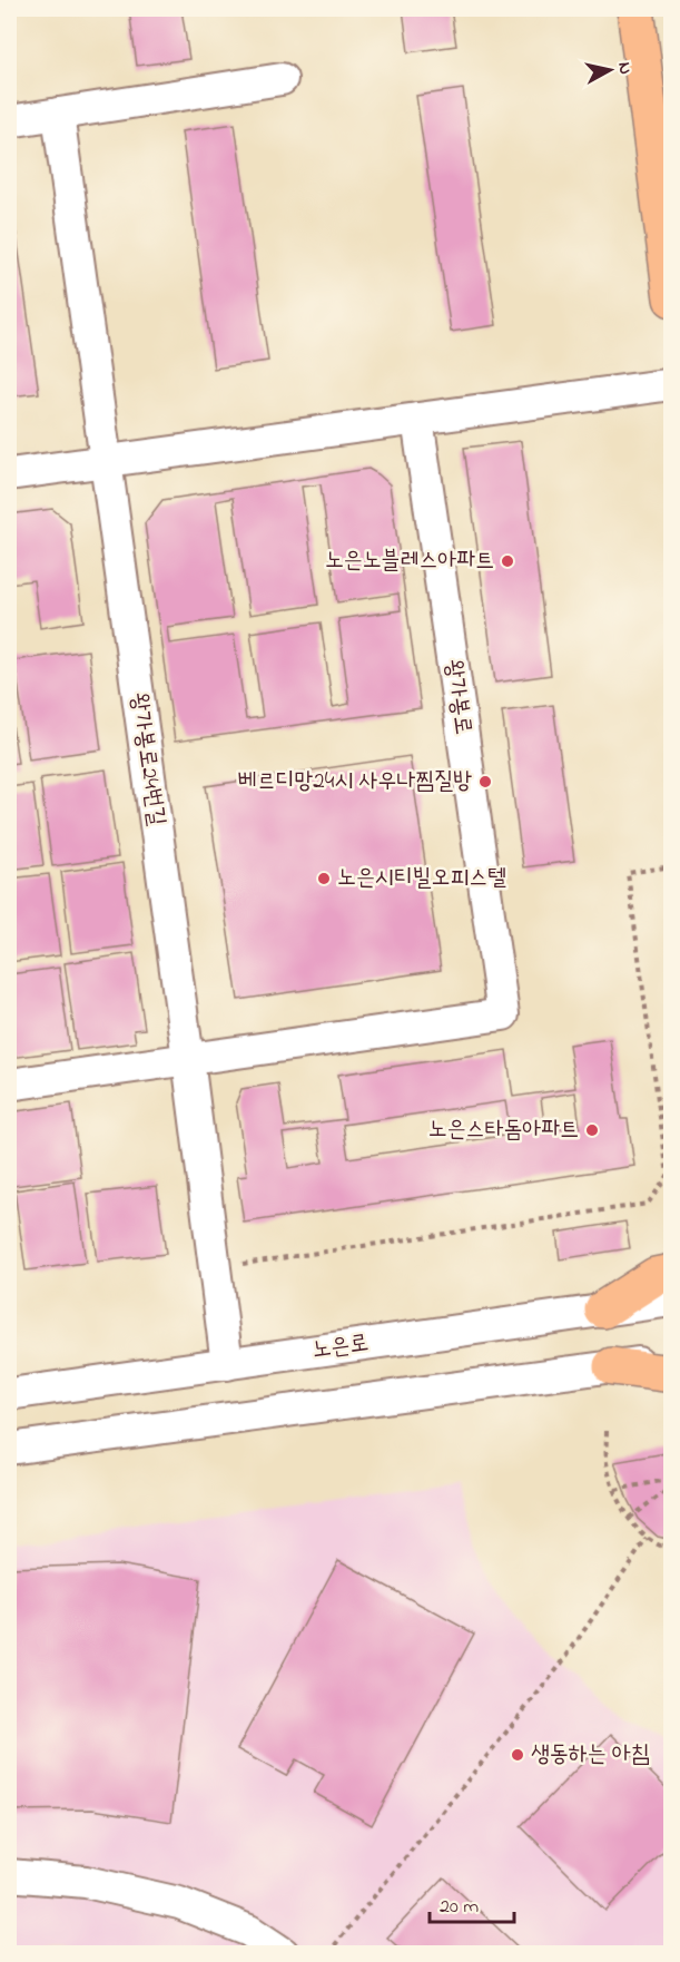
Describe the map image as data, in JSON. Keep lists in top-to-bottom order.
{
  "streets": {
    "street": ["왕가봉로", "왕가봉로24번길", "노은로"]
  },
  "crossings": [
    ["왕가봉로", "왕가봉로24번길"],
    ["왕가봉로24번길", "노은로"]
  ],
  "places": [
    "노은노블레스아파트",
    "베르디망24시 사우나찜질방",
    "노은시티빌오피스텔",
    "노은스타돔아파트",
    "생동하는 아침"
  ],
  "scale_bar": "20 m",
  "north": "right"
}
